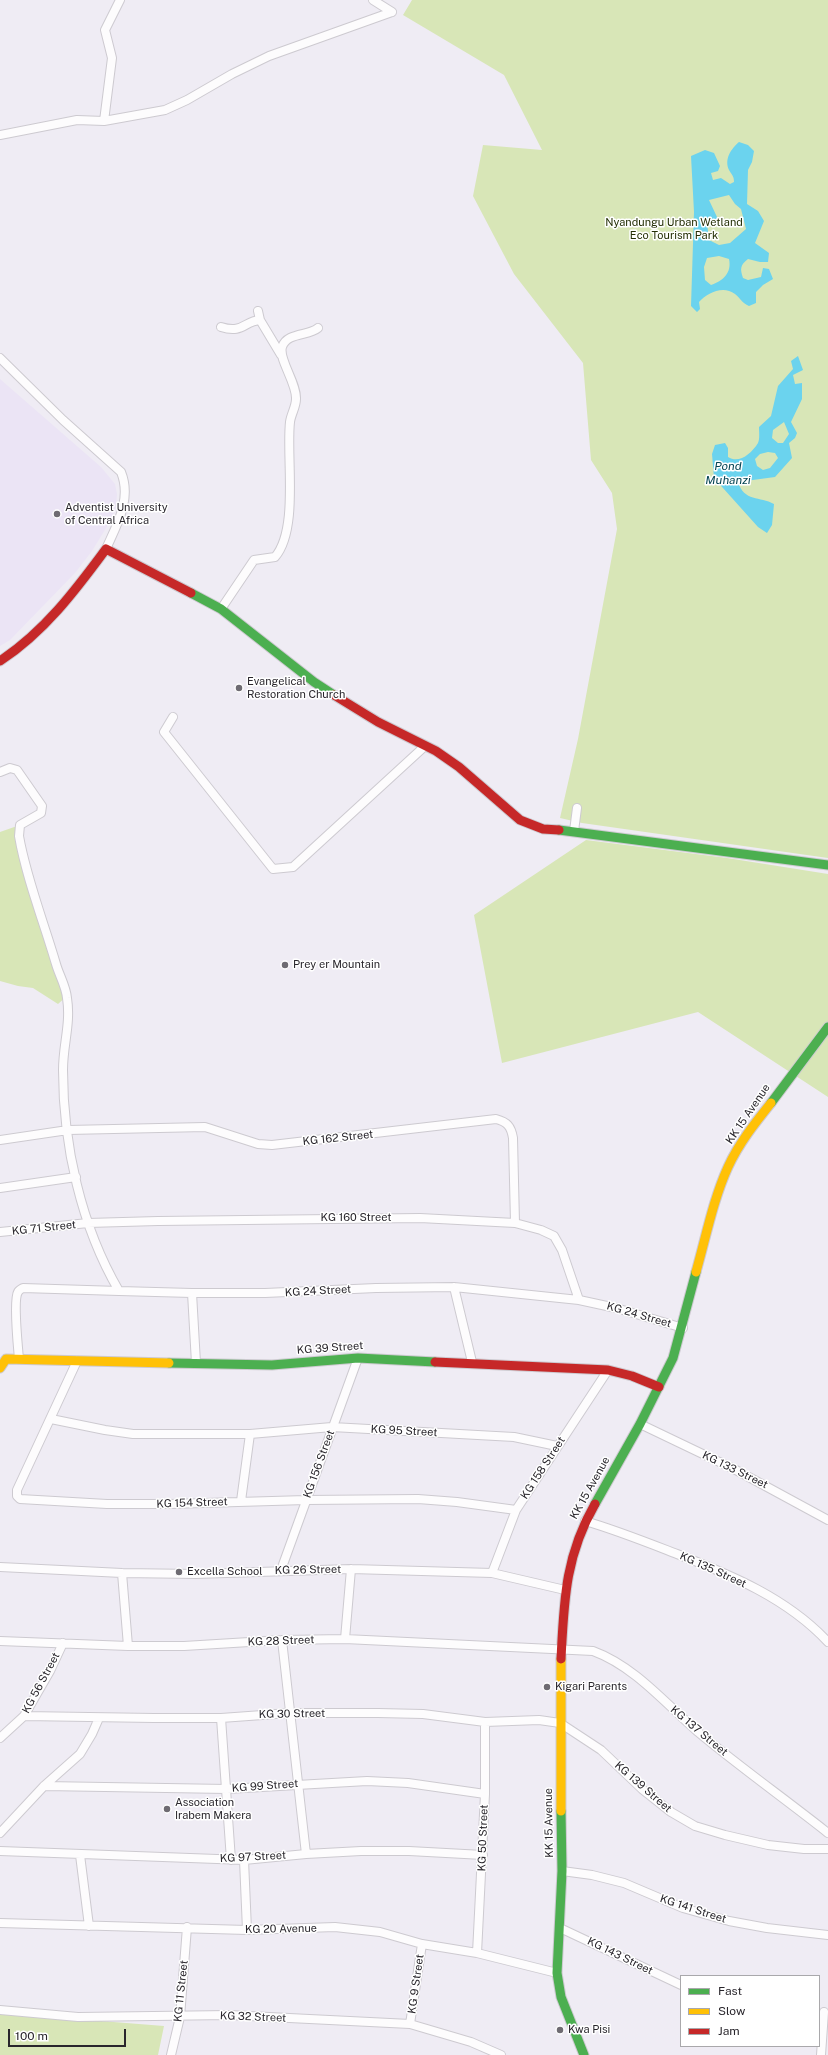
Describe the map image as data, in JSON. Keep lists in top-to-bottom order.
{
  "streets": {
    "street": [
      "KK 15 Avenue",
      "KG 162 Street",
      "KG 160 Street",
      "KG 71 Street",
      "KG 24 Street",
      "KG 39 Street",
      "KG 95 Street",
      "KG 156 Street",
      "KG 158 Street",
      "KG 133 Street",
      "KG 154 Street",
      "KG 26 Street",
      "KG 135 Street",
      "KG 28 Street",
      "KG 56 Street",
      "KG 30 Street",
      "KG 137 Street",
      "KG 99 Street",
      "KG 139 Street",
      "KG 50 Street",
      "KG 97 Street",
      "KG 141 Street",
      "KG 20 Avenue",
      "KG 143 Street",
      "KG 9 Street",
      "KG 11 Street",
      "KG 32 Street"
    ]
  },
  "crossings": [
    ["KK 15 Avenue", "KG 24 Street"],
    ["KK 15 Avenue", "KG 39 Street"],
    ["KK 15 Avenue", "KG 133 Street"],
    ["KK 15 Avenue", "KG 26 Street"],
    ["KK 15 Avenue", "KG 135 Street"],
    ["KK 15 Avenue", "KG 28 Street"],
    ["KK 15 Avenue", "KG 30 Street"],
    ["KK 15 Avenue", "KG 137 Street"],
    ["KK 15 Avenue", "KG 139 Street"],
    ["KK 15 Avenue", "KG 141 Street"],
    ["KK 15 Avenue", "KG 20 Avenue"],
    ["KK 15 Avenue", "KG 143 Street"],
    ["KG 162 Street", "KG 160 Street"],
    ["KG 160 Street", "KG 71 Street"],
    ["KG 160 Street", "KG 24 Street"],
    ["KG 24 Street", "KG 39 Street"],
    ["KG 39 Street", "KG 156 Street"],
    ["KG 39 Street", "KG 158 Street"],
    ["KG 39 Street", "KG 154 Street"],
    ["KG 95 Street", "KG 156 Street"],
    ["KG 95 Street", "KG 158 Street"],
    ["KG 95 Street", "KG 154 Street"],
    ["KG 156 Street", "KG 154 Street"],
    ["KG 156 Street", "KG 26 Street"],
    ["KG 158 Street", "KG 154 Street"],
    ["KG 158 Street", "KG 26 Street"],
    ["KG 28 Street", "KG 56 Street"],
    ["KG 28 Street", "KG 137 Street"],
    ["KG 56 Street", "KG 30 Street"],
    ["KG 30 Street", "KG 139 Street"],
    ["KG 30 Street", "KG 50 Street"],
    ["KG 99 Street", "KG 50 Street"],
    ["KG 50 Street", "KG 97 Street"],
    ["KG 50 Street", "KG 20 Avenue"],
    ["KG 20 Avenue", "KG 9 Street"],
    ["KG 20 Avenue", "KG 11 Street"],
    ["KG 9 Street", "KG 32 Street"],
    ["KG 11 Street", "KG 32 Street"]
  ],
  "water": ["Pond Muhanzi"],
  "parks": ["Nyandungu Urban Wetland Eco Tourism Park"],
  "places": [
    "Adventist University of Central Africa",
    "Evangelical Restoration Church",
    "Prey er Mountain",
    "Excella School",
    "Kigari Parents",
    "Association Irabem Makera",
    "Kwa Pisi"
  ],
  "legend": ["Fast", "Slow", "Jam"],
  "scale_bar": "100 m"
}
